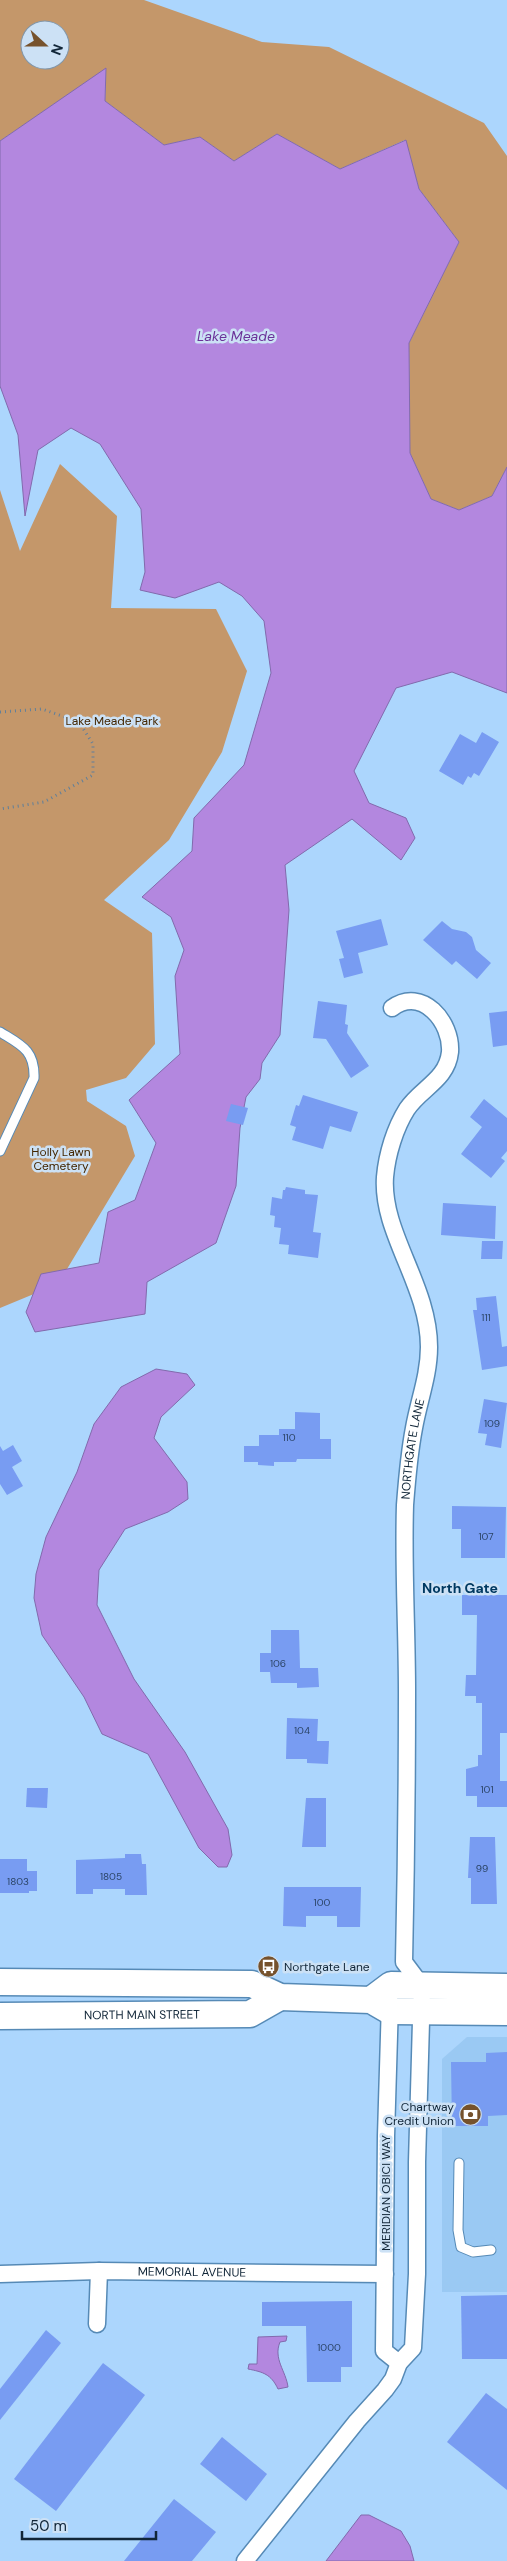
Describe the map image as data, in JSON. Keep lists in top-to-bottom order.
{
  "streets": {
    "main road": ["NORTH MAIN STREET"],
    "street": ["NORTHGATE LANE", "MERIDIAN OBICI WAY", "MEMORIAL AVENUE"]
  },
  "crossings": [
    ["NORTHGATE LANE", "NORTH MAIN STREET"],
    ["NORTHGATE LANE", "MERIDIAN OBICI WAY"],
    ["NORTH MAIN STREET", "MERIDIAN OBICI WAY"],
    ["MERIDIAN OBICI WAY", "MEMORIAL AVENUE"]
  ],
  "districts": ["North Gate"],
  "water": ["Lake Meade"],
  "parks": ["Lake Meade Park", "Holly Lawn Cemetery"],
  "places": {
    "bus stop": ["Northgate Lane"],
    "bank": ["Chartway Credit Union"]
  },
  "house_numbers": [
    "111",
    "109",
    "110",
    "107",
    "106",
    "104",
    "101",
    "99",
    "1805",
    "1803",
    "100",
    "1000"
  ],
  "scale_bar": "50 m",
  "north": "right"
}
